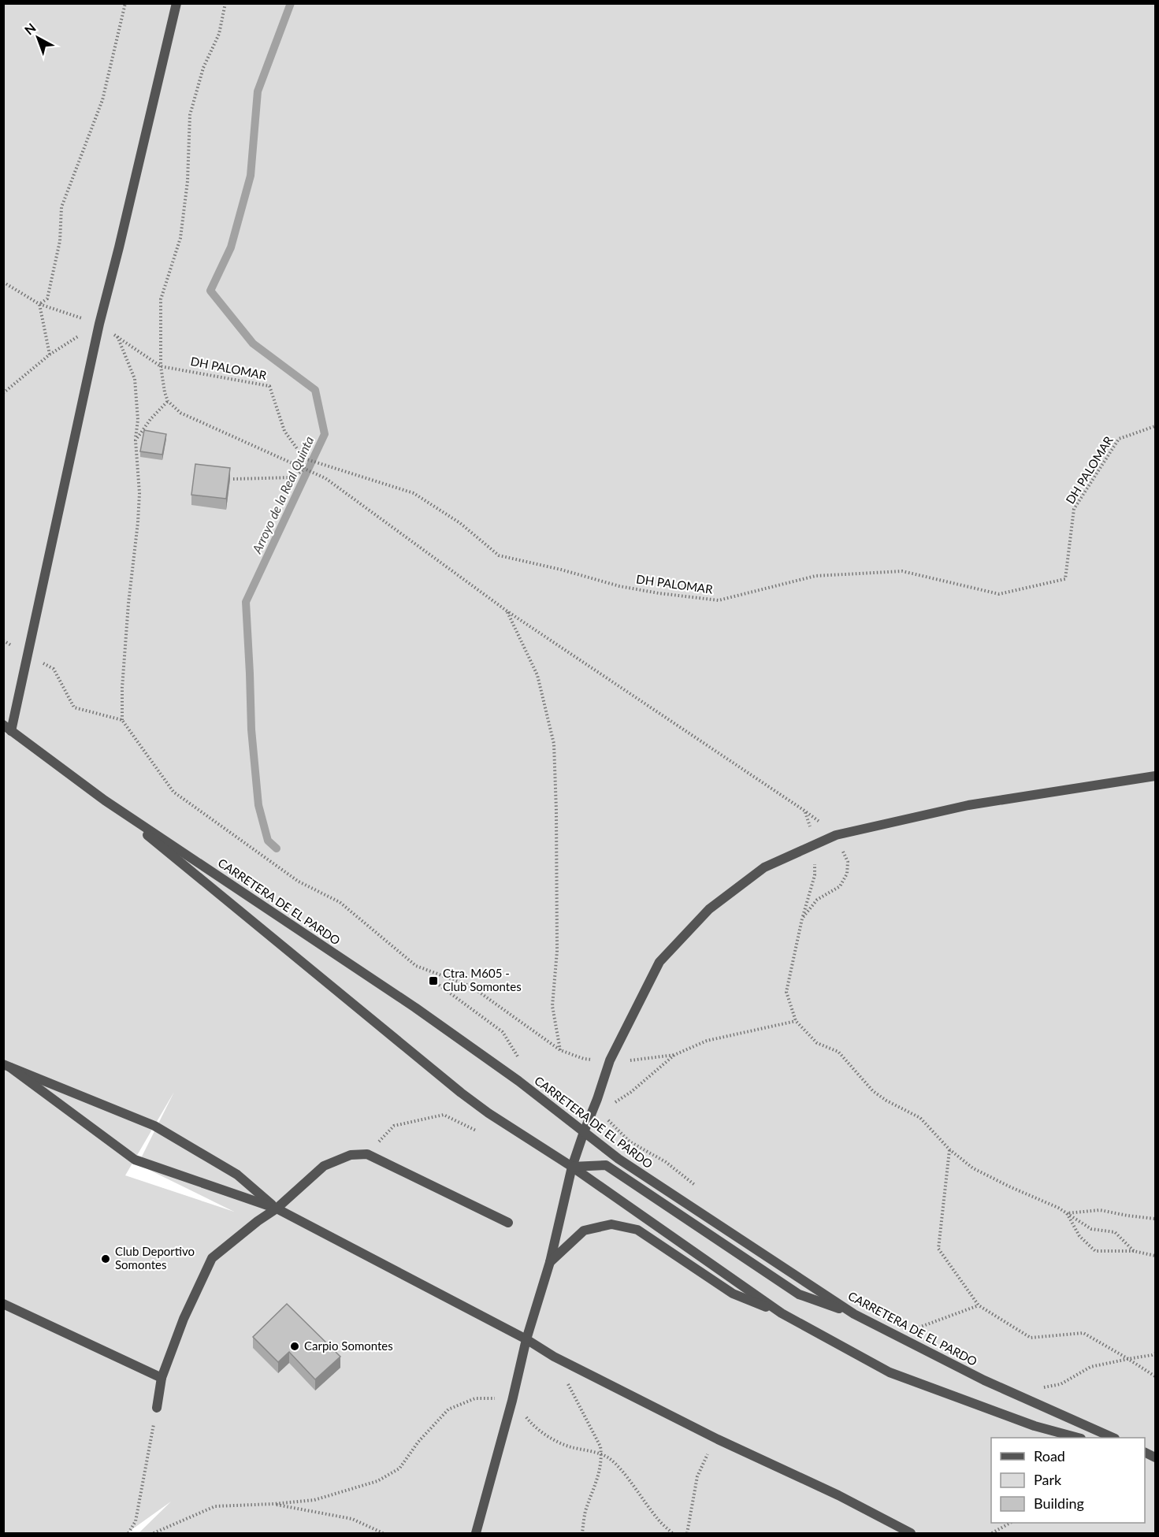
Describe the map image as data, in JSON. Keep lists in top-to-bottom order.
{
  "streets": {
    "street": ["CARRETERA DE EL PARDO"],
    "path": ["DH PALOMAR"]
  },
  "water": ["Arroyo de la Real Quinta"],
  "places": {
    "transit": ["Ctra. M605 - Club Somontes"],
    "other": ["Club Deportivo Somontes", "Carpio Somontes"]
  },
  "legend": ["Road", "Park", "Building"],
  "north": "top left"
}
